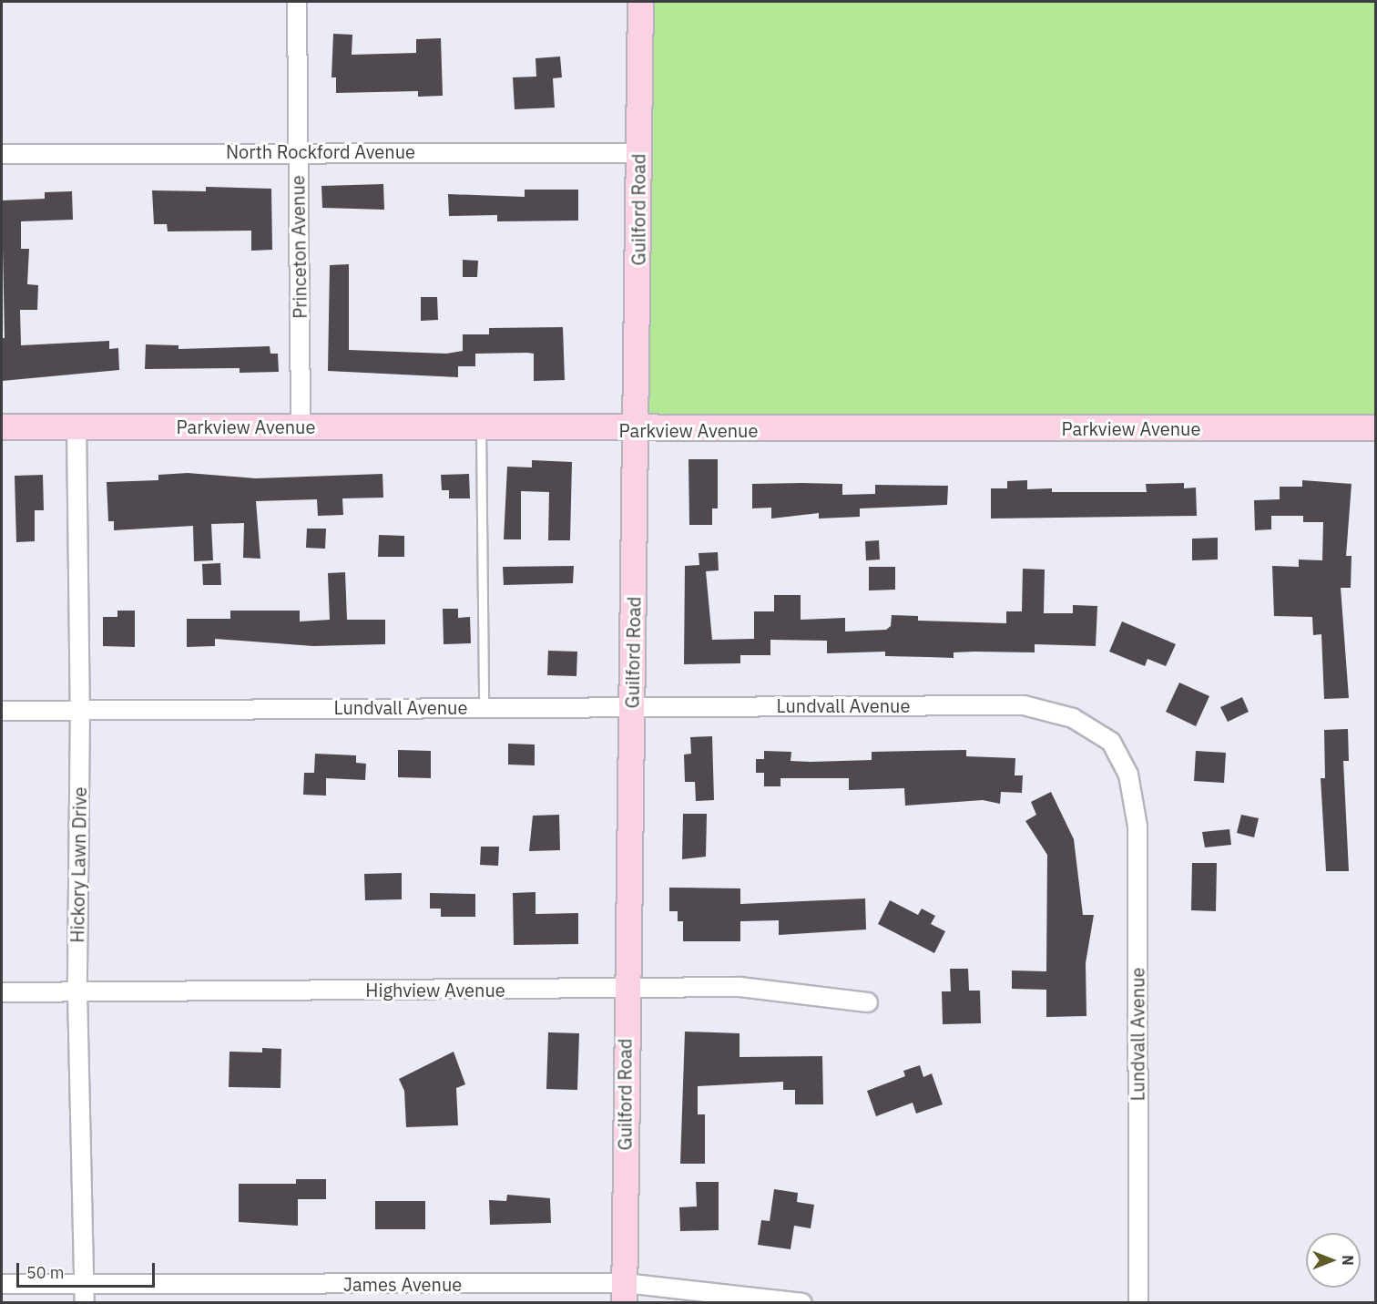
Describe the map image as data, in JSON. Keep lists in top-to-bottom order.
{
  "streets": {
    "street": [
      "North Rockford Avenue",
      "Guilford Road",
      "Princeton Avenue",
      "Parkview Avenue",
      "Lundvall Avenue",
      "Hickory Lawn Drive",
      "Highview Avenue",
      "James Avenue"
    ]
  },
  "crossings": [
    ["North Rockford Avenue", "Guilford Road"],
    ["North Rockford Avenue", "Princeton Avenue"],
    ["Guilford Road", "Parkview Avenue"],
    ["Guilford Road", "Lundvall Avenue"],
    ["Guilford Road", "Highview Avenue"],
    ["Guilford Road", "James Avenue"],
    ["Princeton Avenue", "Parkview Avenue"],
    ["Parkview Avenue", "Hickory Lawn Drive"],
    ["Lundvall Avenue", "Hickory Lawn Drive"],
    ["Hickory Lawn Drive", "Highview Avenue"],
    ["Hickory Lawn Drive", "James Avenue"]
  ],
  "scale_bar": "50 m",
  "north": "right"
}
